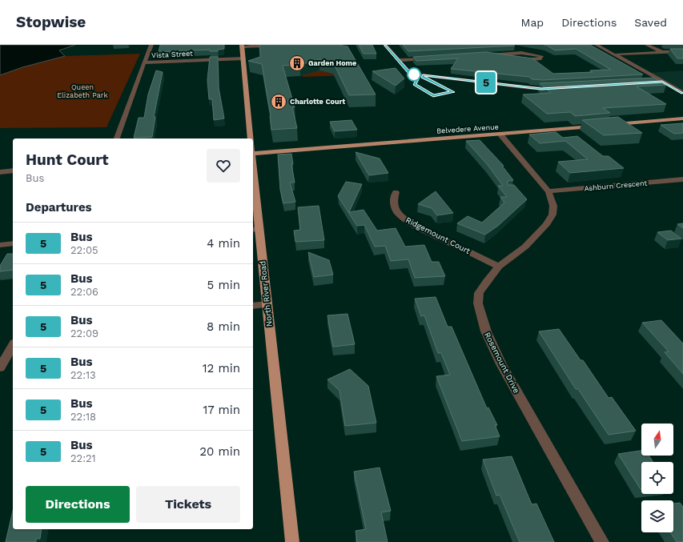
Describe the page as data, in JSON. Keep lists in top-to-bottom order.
{
  "streets": {
    "main road": ["Belvedere Avenue", "North River Road"],
    "street": [
      "Vista Street",
      "Ashburn Crescent",
      "Ridgemount Court",
      "Rosemount Drive"
    ]
  },
  "crossings": [
    ["Vista Street", "North River Road"],
    ["Belvedere Avenue", "Rosemount Drive"],
    ["Ashburn Crescent", "Rosemount Drive"],
    ["Ridgemount Court", "Rosemount Drive"]
  ],
  "parks": ["Queen Elizabeth Park"],
  "places": {
    "building": ["Garden Home", "Charlotte Court"]
  },
  "lines": ["bus line 5"],
  "north": "top",
  "page": {
    "header": "Stopwise",
    "nav": ["Map", "Directions", "Saved"],
    "on_map": "5",
    "heading": [
      ["Hunt Court", "Bus"],
      "Departures"
    ],
    "list": [
      {
        "mark": "5",
        "name": "Bus",
        "note": "22:05",
        "value": "4 min"
      },
      {
        "mark": "5",
        "name": "Bus",
        "note": "22:06",
        "value": "5 min"
      },
      {
        "mark": "5",
        "name": "Bus",
        "note": "22:09",
        "value": "8 min"
      },
      {
        "mark": "5",
        "name": "Bus",
        "note": "22:13",
        "value": "12 min"
      },
      {
        "mark": "5",
        "name": "Bus",
        "note": "22:18",
        "value": "17 min"
      },
      {
        "mark": "5",
        "name": "Bus",
        "note": "22:21",
        "value": "20 min"
      }
    ],
    "buttons": ["Directions", "Tickets"]
  }
}
